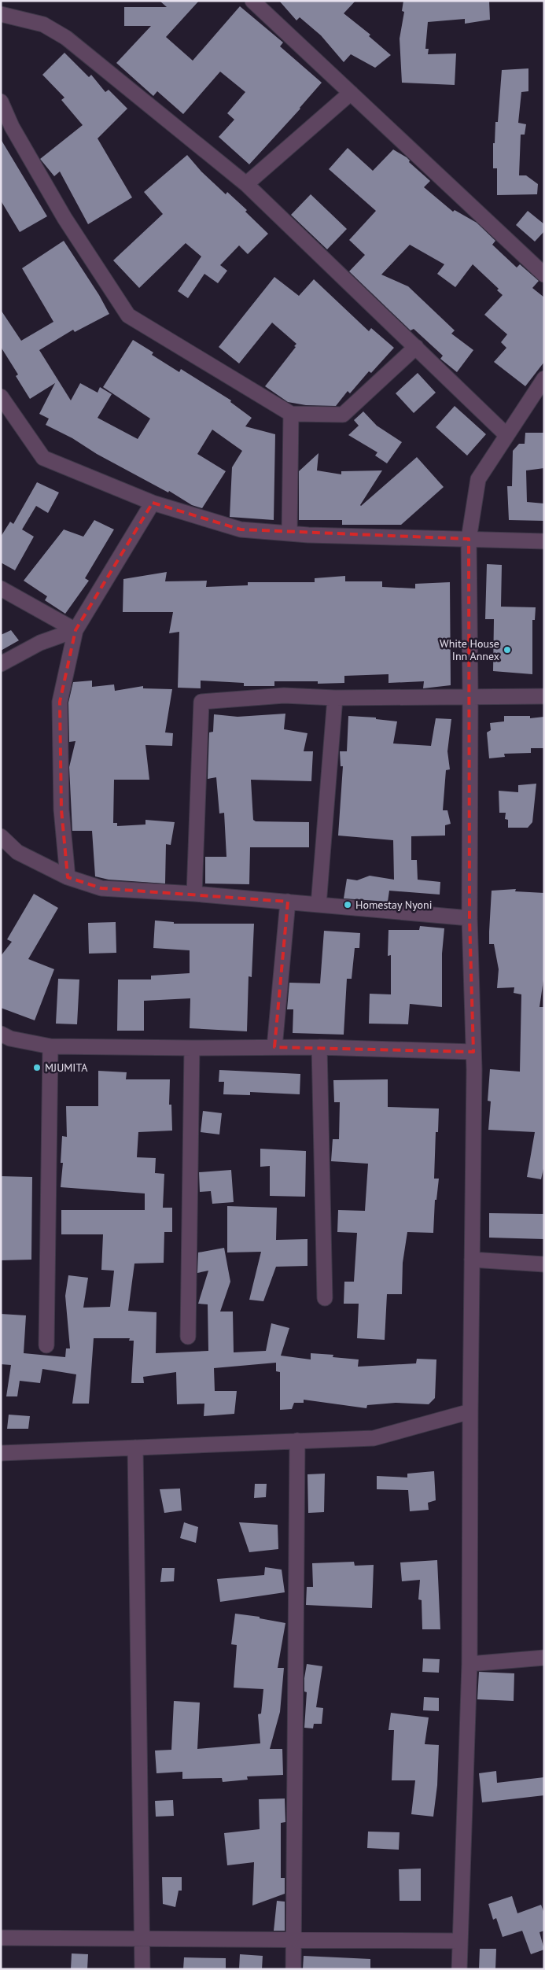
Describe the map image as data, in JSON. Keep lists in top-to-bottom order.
{
  "places": ["White House Inn Annex", "Homestay Nyoni", "MJUMITA"]
}
